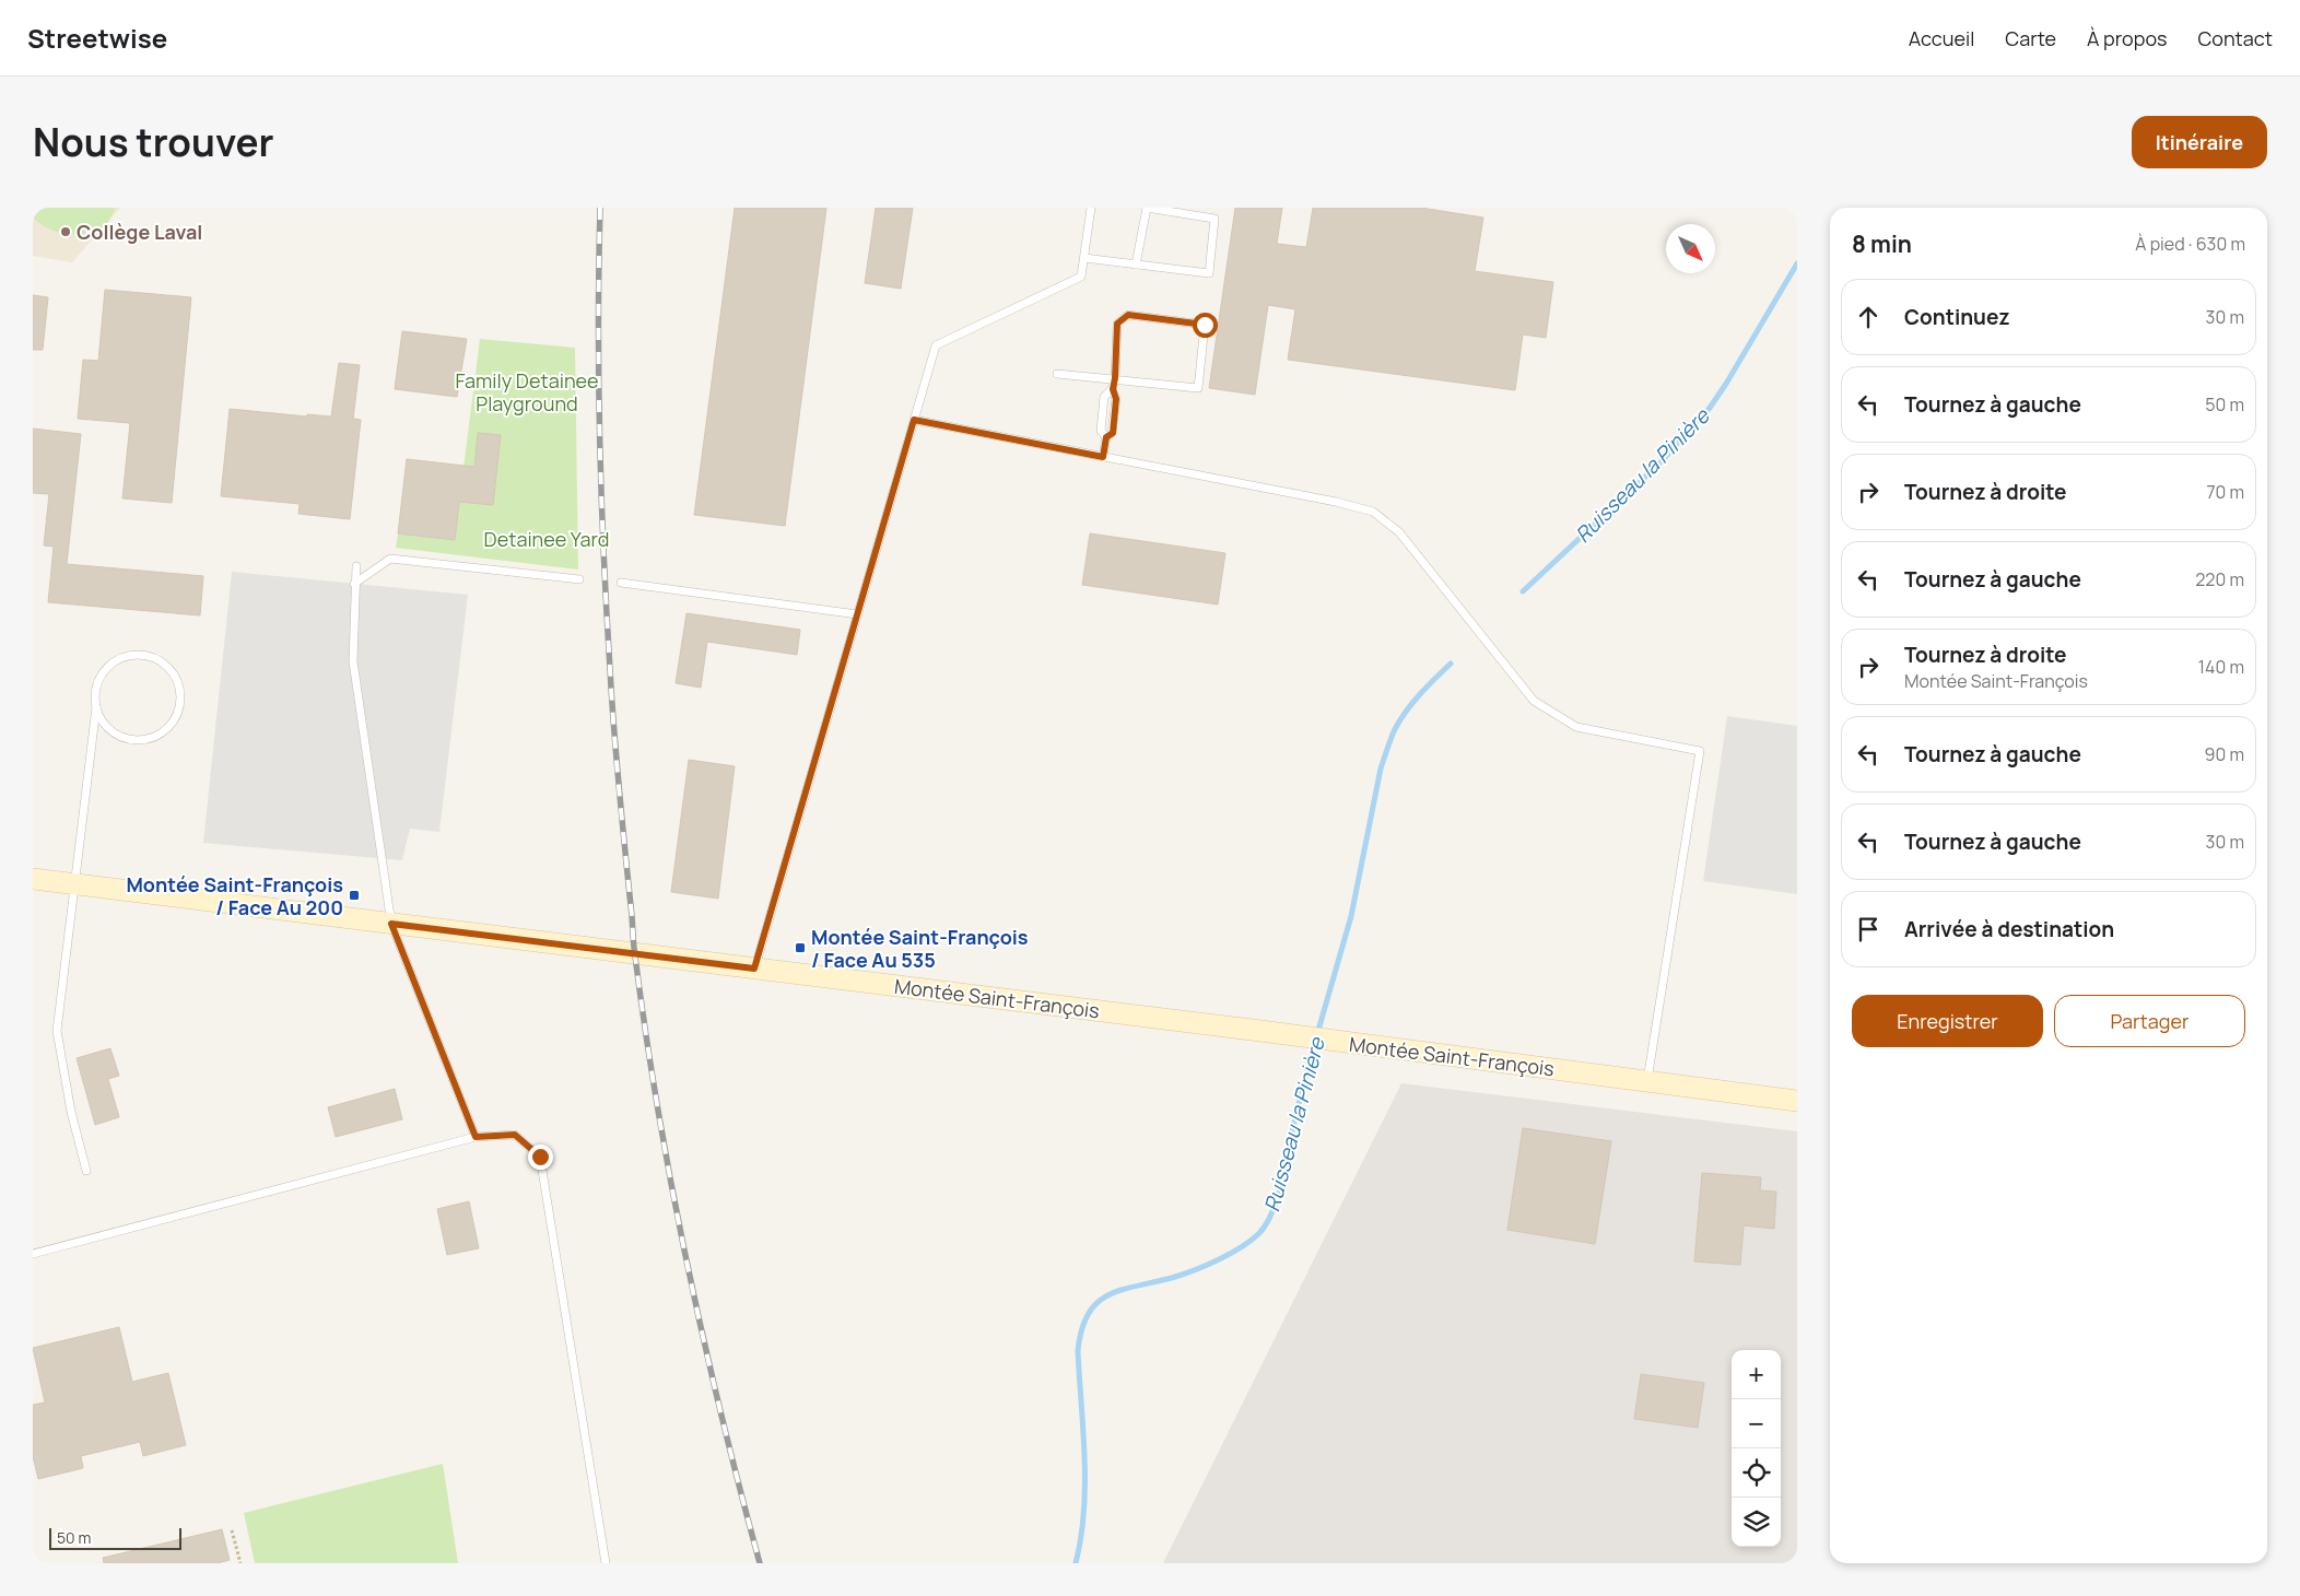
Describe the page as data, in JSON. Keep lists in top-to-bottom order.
{
  "streets": {
    "street": ["Montée Saint-François"]
  },
  "water": ["Ruisseau la Pinière"],
  "parks": ["Family Detainee Playground", "Detainee Yard"],
  "places": {
    "other": ["Collège Laval"],
    "transit": ["Montée Saint-François / Face Au 200", "Montée Saint-François / Face Au 535"]
  },
  "scale_bar": "50 m",
  "north": "bottom right",
  "page": {
    "header": "Streetwise",
    "nav": [
      "Accueil",
      "Carte",
      "À propos",
      "Contact"
    ],
    "title": "Nous trouver",
    "buttons": [
      "Itinéraire",
      ["Enregistrer", "Partager"]
    ],
    "heading": ["8 min", "À pied · 630 m"],
    "list": [
      ["Continuez", "30 m"],
      ["Tournez à gauche", "50 m"],
      ["Tournez à droite", "70 m"],
      ["Tournez à gauche", "220 m"],
      ["Tournez à droite", "Montée Saint-François", "140 m"],
      ["Tournez à gauche", "90 m"],
      ["Tournez à gauche", "30 m"],
      "Arrivée à destination"
    ],
    "map_buttons": ["+", "−"],
    "scale": "50 m"
  }
}
